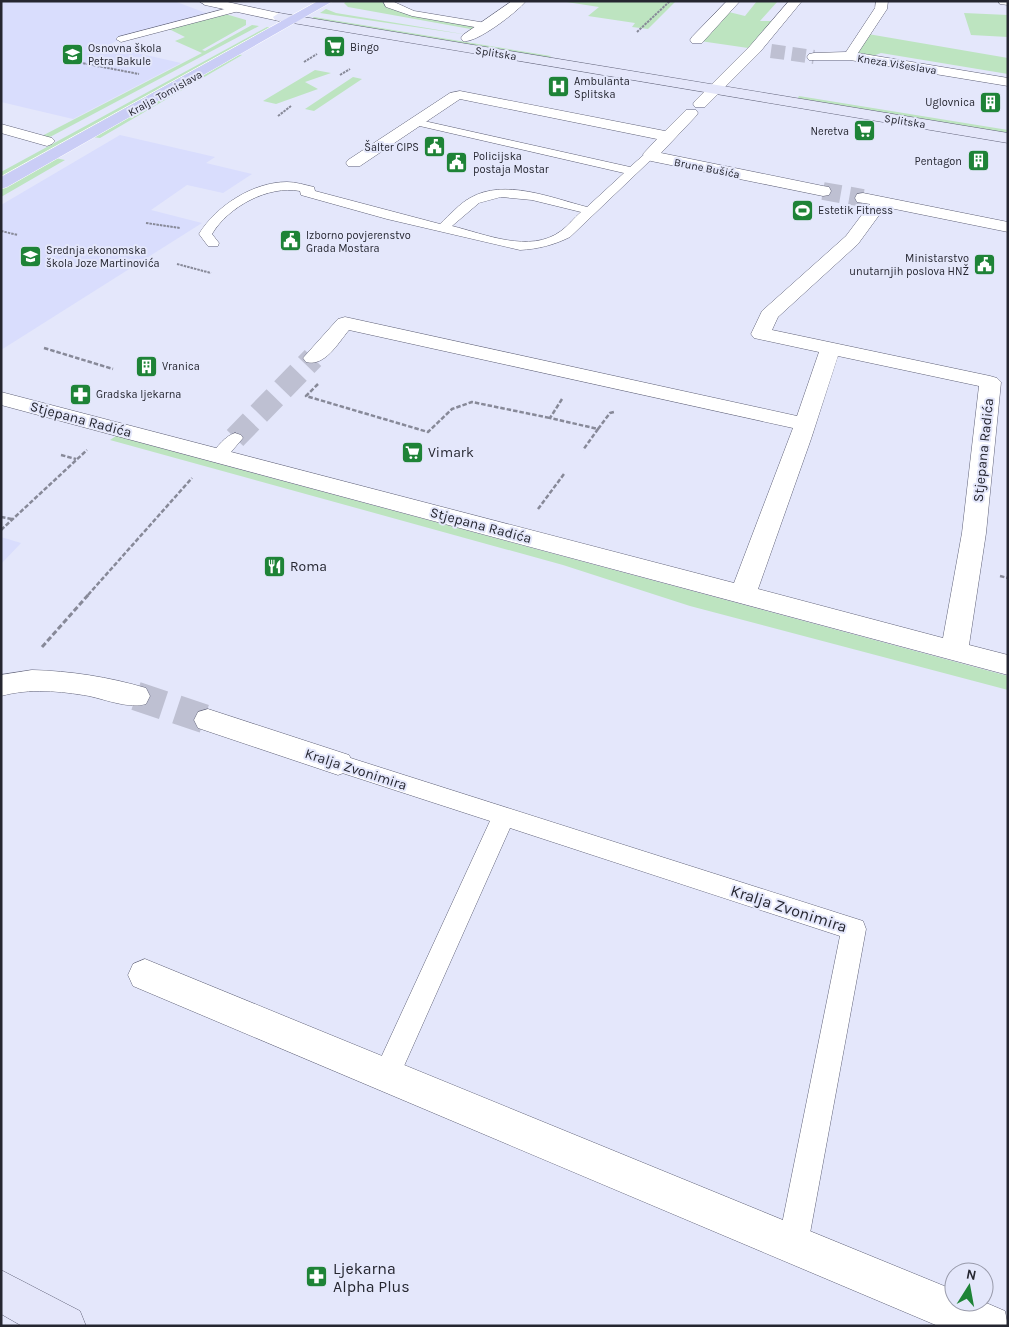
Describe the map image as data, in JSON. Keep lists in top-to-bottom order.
{
  "streets": {
    "main road": ["Splitska", "Kralja Tomislava"],
    "street": [
      "Kneza Višeslava",
      "Brune Bušića",
      "Stjepana Radića",
      "Kralja Zvonimira"
    ]
  },
  "crossings": [
    ["Splitska", "Kralja Tomislava"],
    ["Splitska", "Brune Bušića"]
  ],
  "places": {
    "supermarket": ["Bingo", "Neretva", "Vimark"],
    "school or university": ["Osnovna škola Petra Bakule", "Srednja ekonomska škola Joze Martinovića"],
    "hospital": ["Ambulanta Splitska"],
    "building": ["Uglovnica", "Pentagon", "Vranica"],
    "public building": [
      "Šalter CIPS",
      "Policijska postaja Mostar",
      "Izborno povjerenstvo Grada Mostara",
      "Ministarstvo unutarnjih poslova HNŽ"
    ],
    "sports": ["Estetik Fitness"],
    "pharmacy": ["Gradska ljekarna", "Ljekarna Alpha Plus"],
    "restaurant": ["Roma"]
  },
  "north": "top"
}
